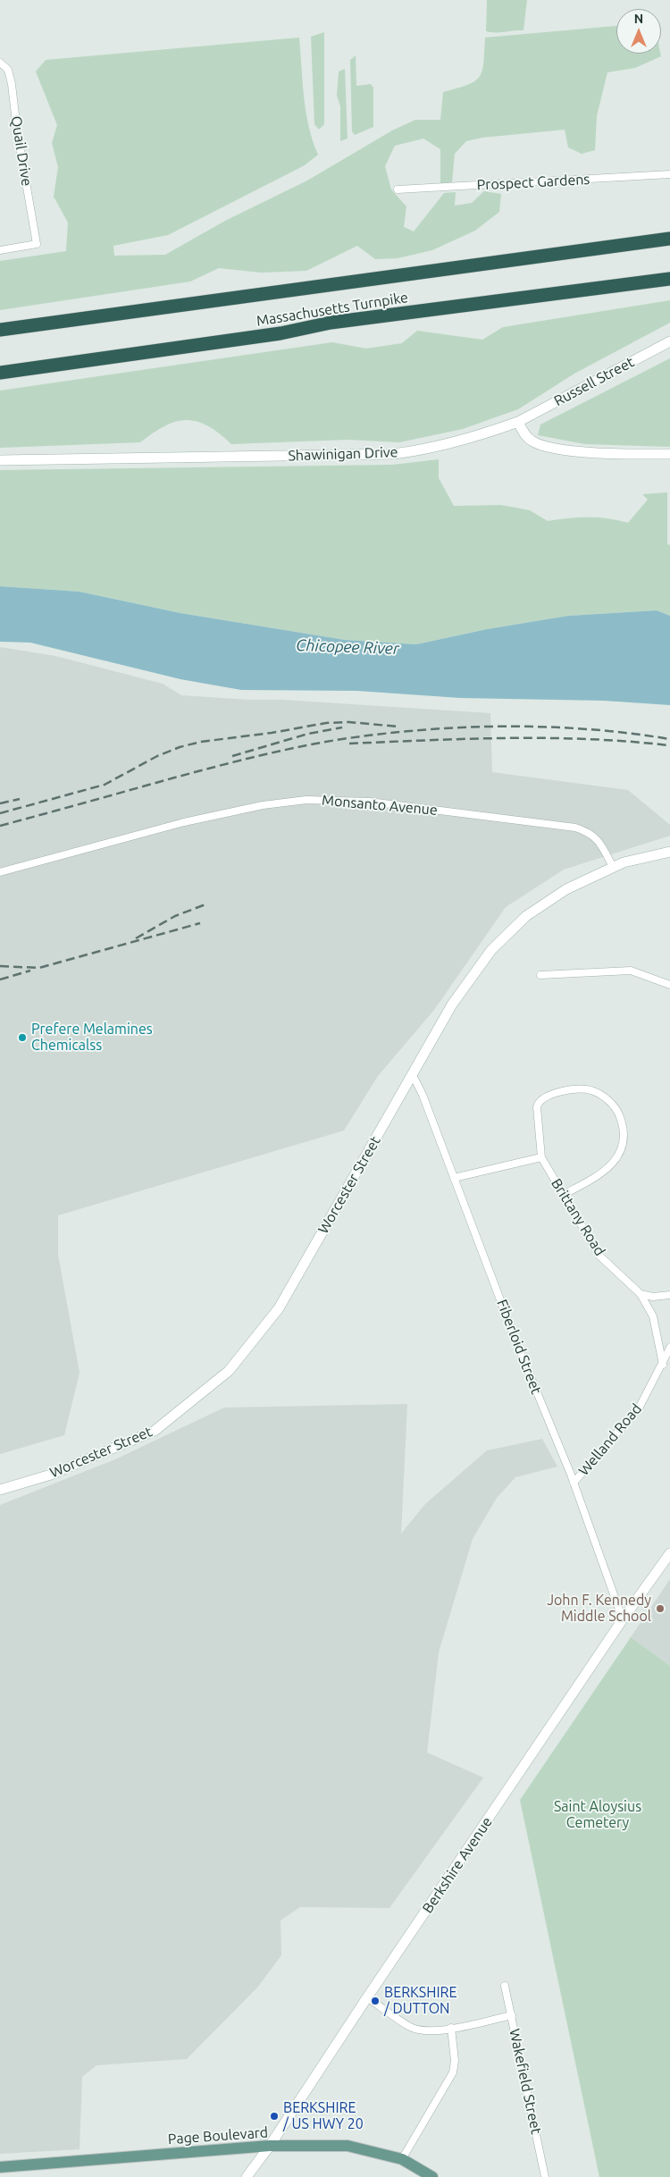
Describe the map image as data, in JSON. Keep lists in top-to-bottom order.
{
  "streets": {
    "highway": ["Massachusetts Turnpike"],
    "main road": [
      "Russell Street",
      "Shawinigan Drive",
      "Worcester Street",
      "Berkshire Avenue",
      "Page Boulevard"
    ],
    "street": [
      "Quail Drive",
      "Prospect Gardens",
      "Monsanto Avenue",
      "Brittany Road",
      "Fiberloid Street",
      "Welland Road",
      "Wakefield Street"
    ]
  },
  "crossings": [
    ["Russell Street", "Shawinigan Drive"],
    ["Monsanto Avenue", "Worcester Street"],
    ["Worcester Street", "Fiberloid Street"],
    ["Brittany Road", "Welland Road"],
    ["Fiberloid Street", "Welland Road"],
    ["Fiberloid Street", "Berkshire Avenue"],
    ["Berkshire Avenue", "Page Boulevard"]
  ],
  "water": ["Chicopee River"],
  "parks": ["Saint Aloysius Cemetery"],
  "places": [
    "Prefere Melamines Chemicalss",
    "John F. Kennedy Middle School",
    "BERKSHIRE / DUTTON",
    "BERKSHIRE / US HWY 20"
  ],
  "north": "top"
}
